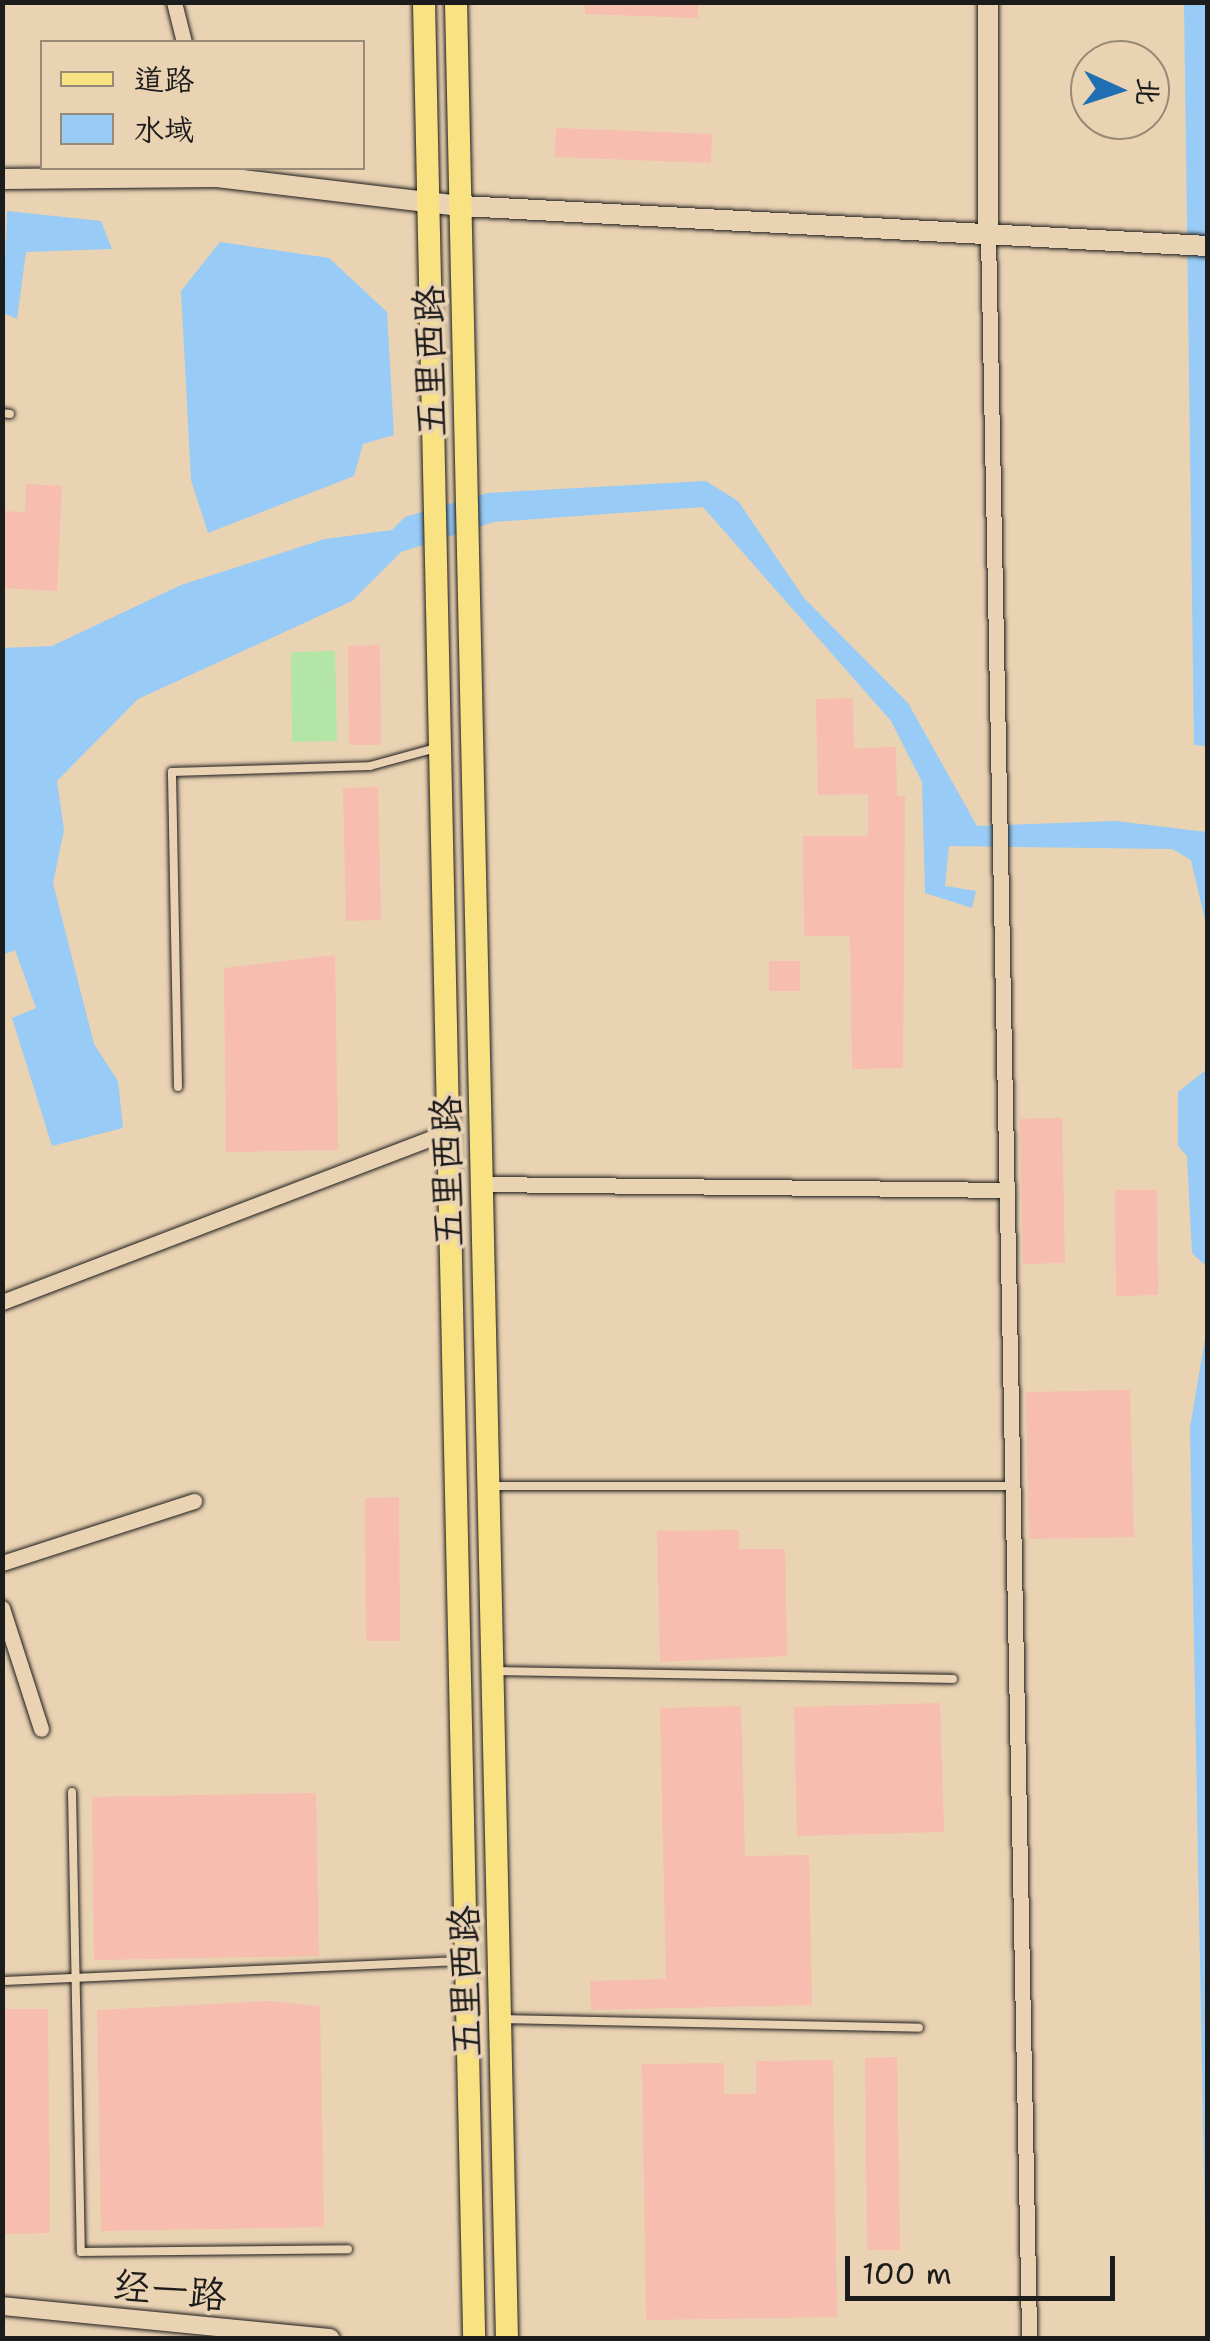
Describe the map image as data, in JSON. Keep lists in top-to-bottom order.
{
  "streets": {
    "main road": ["五里西路"],
    "street": ["经一路"]
  },
  "legend": ["道路", "水域"],
  "scale_bar": "100 m",
  "north": "right"
}
